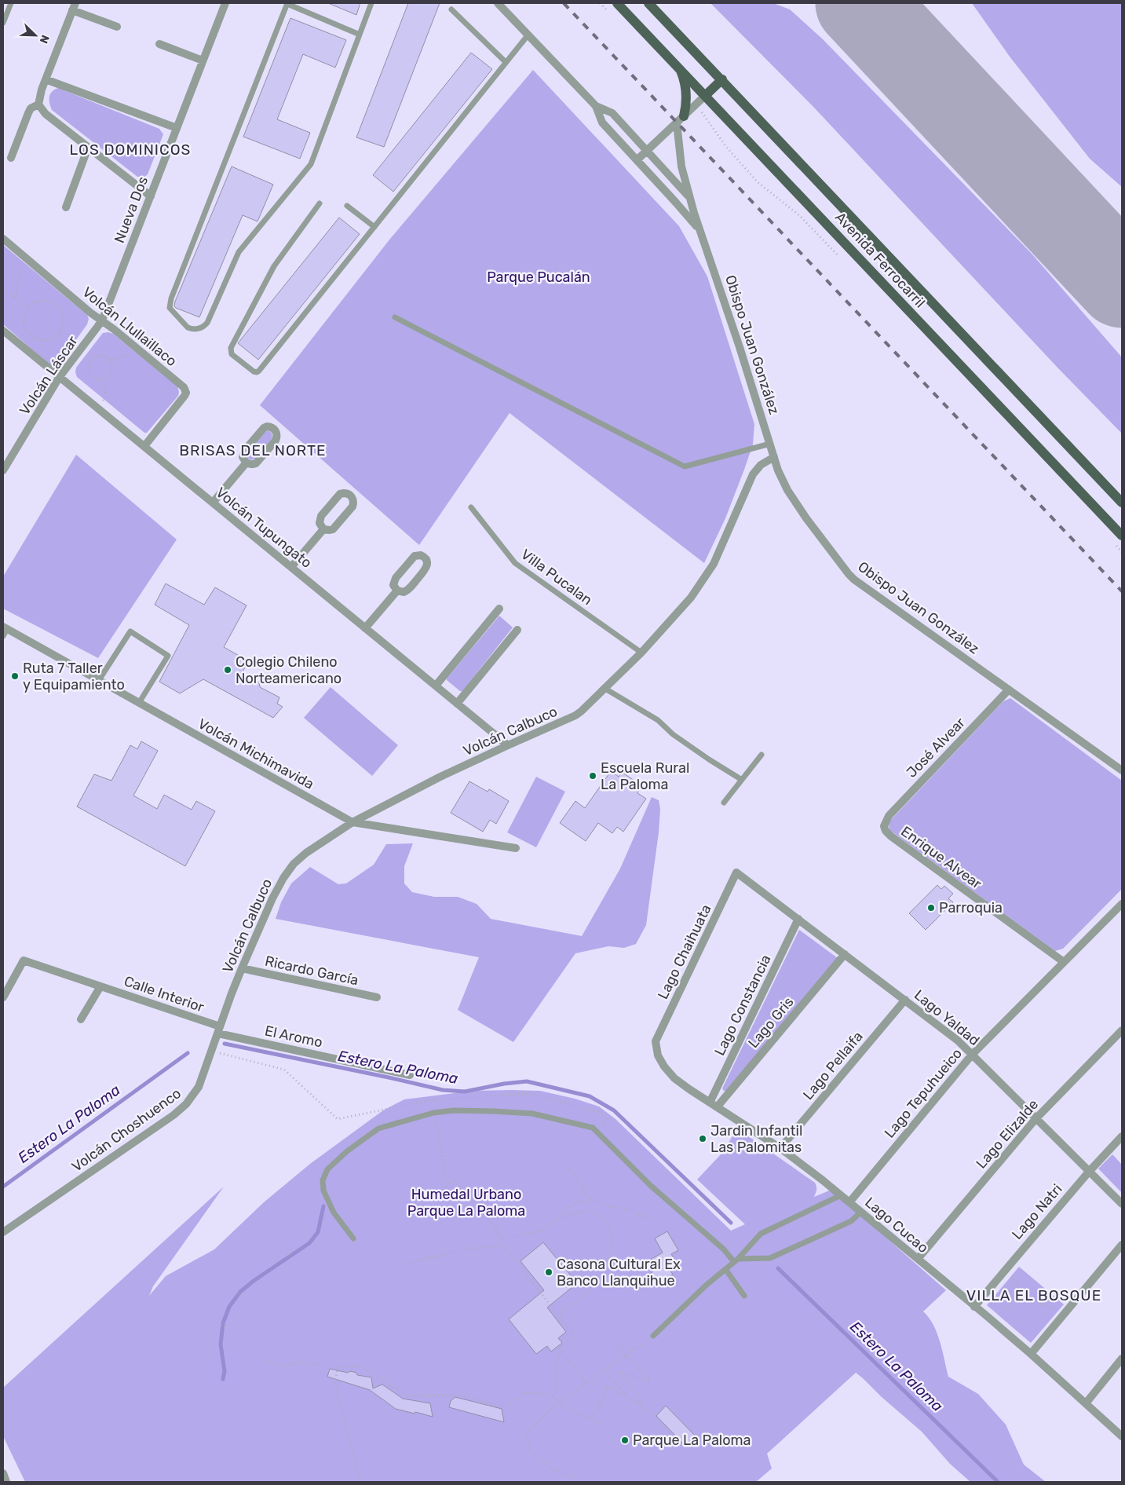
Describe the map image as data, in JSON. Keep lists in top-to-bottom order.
{
  "streets": {
    "main road": ["Avenida Ferrocarril"],
    "street": [
      "Nueva Dos",
      "Volcán Llullaillaco",
      "Obispo Juan González",
      "Volcán Láscar",
      "Volcán Tupungato",
      "Volcán Calbuco",
      "José Alvear",
      "Volcán Michimavida",
      "Enrique Alvear",
      "Lago Chaihuata",
      "Ricardo García",
      "Calle Interior",
      "Lago Constancia",
      "Lago Yaldad",
      "Lago Gris",
      "El Aromo",
      "Lago Pellaifa",
      "Lago Tepuhueico",
      "Volcán Choshuenco",
      "Lago Elizalde",
      "Lago Natri",
      "Lago Cucao"
    ],
    "lane": ["Villa Pucalan"]
  },
  "crossings": [
    ["Nueva Dos", "Volcán Llullaillaco"],
    ["Nueva Dos", "Volcán Láscar"],
    ["Volcán Llullaillaco", "Volcán Láscar"],
    ["Volcán Llullaillaco", "Volcán Tupungato"],
    ["Obispo Juan González", "Volcán Calbuco"],
    ["Obispo Juan González", "José Alvear"],
    ["Volcán Láscar", "Volcán Tupungato"],
    ["Volcán Tupungato", "Volcán Calbuco"],
    ["Villa Pucalan", "Volcán Calbuco"],
    ["Volcán Calbuco", "Volcán Michimavida"],
    ["Volcán Calbuco", "Ricardo García"],
    ["Volcán Calbuco", "Volcán Choshuenco"],
    ["José Alvear", "Enrique Alvear"],
    ["Enrique Alvear", "Lago Tepuhueico"],
    ["Lago Chaihuata", "Lago Yaldad"],
    ["Lago Chaihuata", "Lago Cucao"],
    ["Calle Interior", "El Aromo"],
    ["Calle Interior", "Volcán Choshuenco"],
    ["Lago Constancia", "Lago Yaldad"],
    ["Lago Constancia", "Lago Gris"],
    ["Lago Constancia", "Lago Cucao"],
    ["Lago Yaldad", "Lago Gris"],
    ["Lago Yaldad", "Lago Pellaifa"],
    ["Lago Yaldad", "Lago Tepuhueico"],
    ["Lago Yaldad", "Lago Elizalde"],
    ["Lago Yaldad", "Lago Natri"],
    ["Lago Gris", "Lago Cucao"],
    ["El Aromo", "Volcán Choshuenco"],
    ["Lago Pellaifa", "Lago Cucao"],
    ["Lago Tepuhueico", "Lago Cucao"],
    ["Lago Elizalde", "Lago Cucao"],
    ["Lago Natri", "Lago Cucao"]
  ],
  "districts": ["LOS DOMINICOS", "BRISAS DEL NORTE", "VILLA EL BOSQUE"],
  "water": ["Estero La Paloma"],
  "parks": ["Parque Pucalán", "Humedal Urbano Parque La Paloma"],
  "places": [
    "Colegio Chileno Norteamericano",
    "Ruta 7 Taller y Equipamiento",
    "Escuela Rural La Paloma",
    "Parroquia",
    "Jardin Infantil Las Palomitas",
    "Casona Cultural Ex Banco Llanquihue",
    "Parque La Paloma"
  ],
  "north": "bottom right"
}
